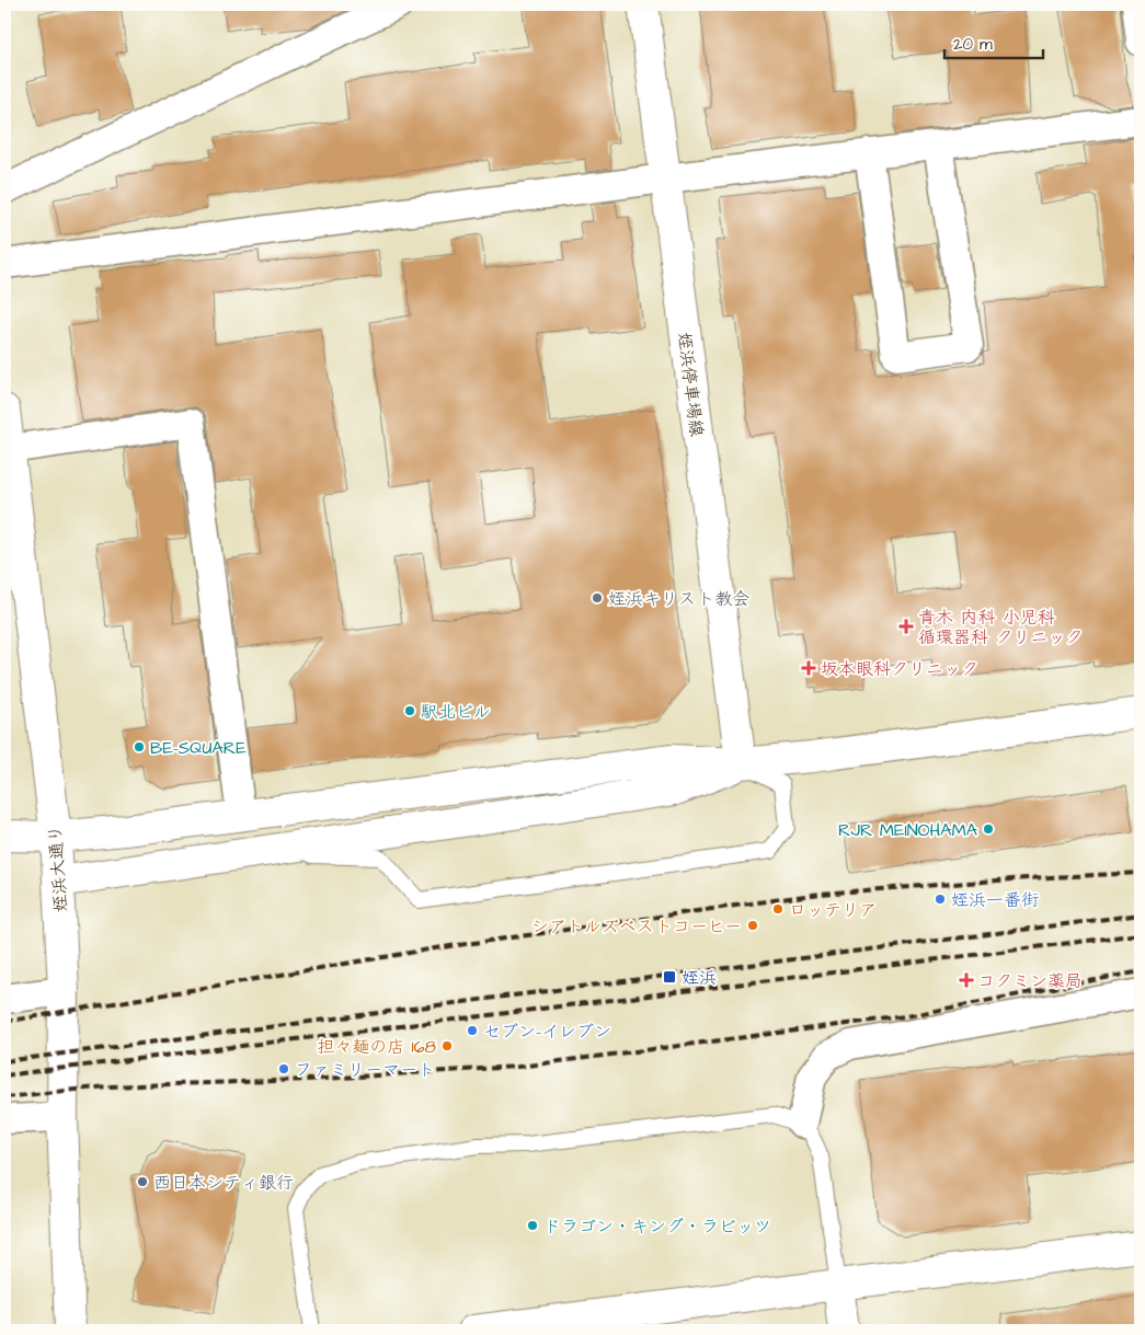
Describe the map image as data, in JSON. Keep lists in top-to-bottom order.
{
  "streets": {
    "street": ["姪浜停車場線", "姪浜大通り"]
  },
  "places": {
    "other": [
      "姪浜キリスト教会",
      "駅北ビル",
      "BE-SQUARE",
      "RJR MEINOHAMA",
      "姪浜一番街",
      "ロッテリア",
      "シアトルズベストコーヒー",
      "セブン-イレブン",
      "担々麺の店 168",
      "ファミリーマート",
      "西日本シティ銀行",
      "ドラゴン・キング・ラビッツ"
    ],
    "health": ["青木 内科 小児科 循環器科 クリニック", "坂本眼科クリニック", "コクミン薬局"],
    "transit": ["姪浜"]
  },
  "scale_bar": "20 m"
}
